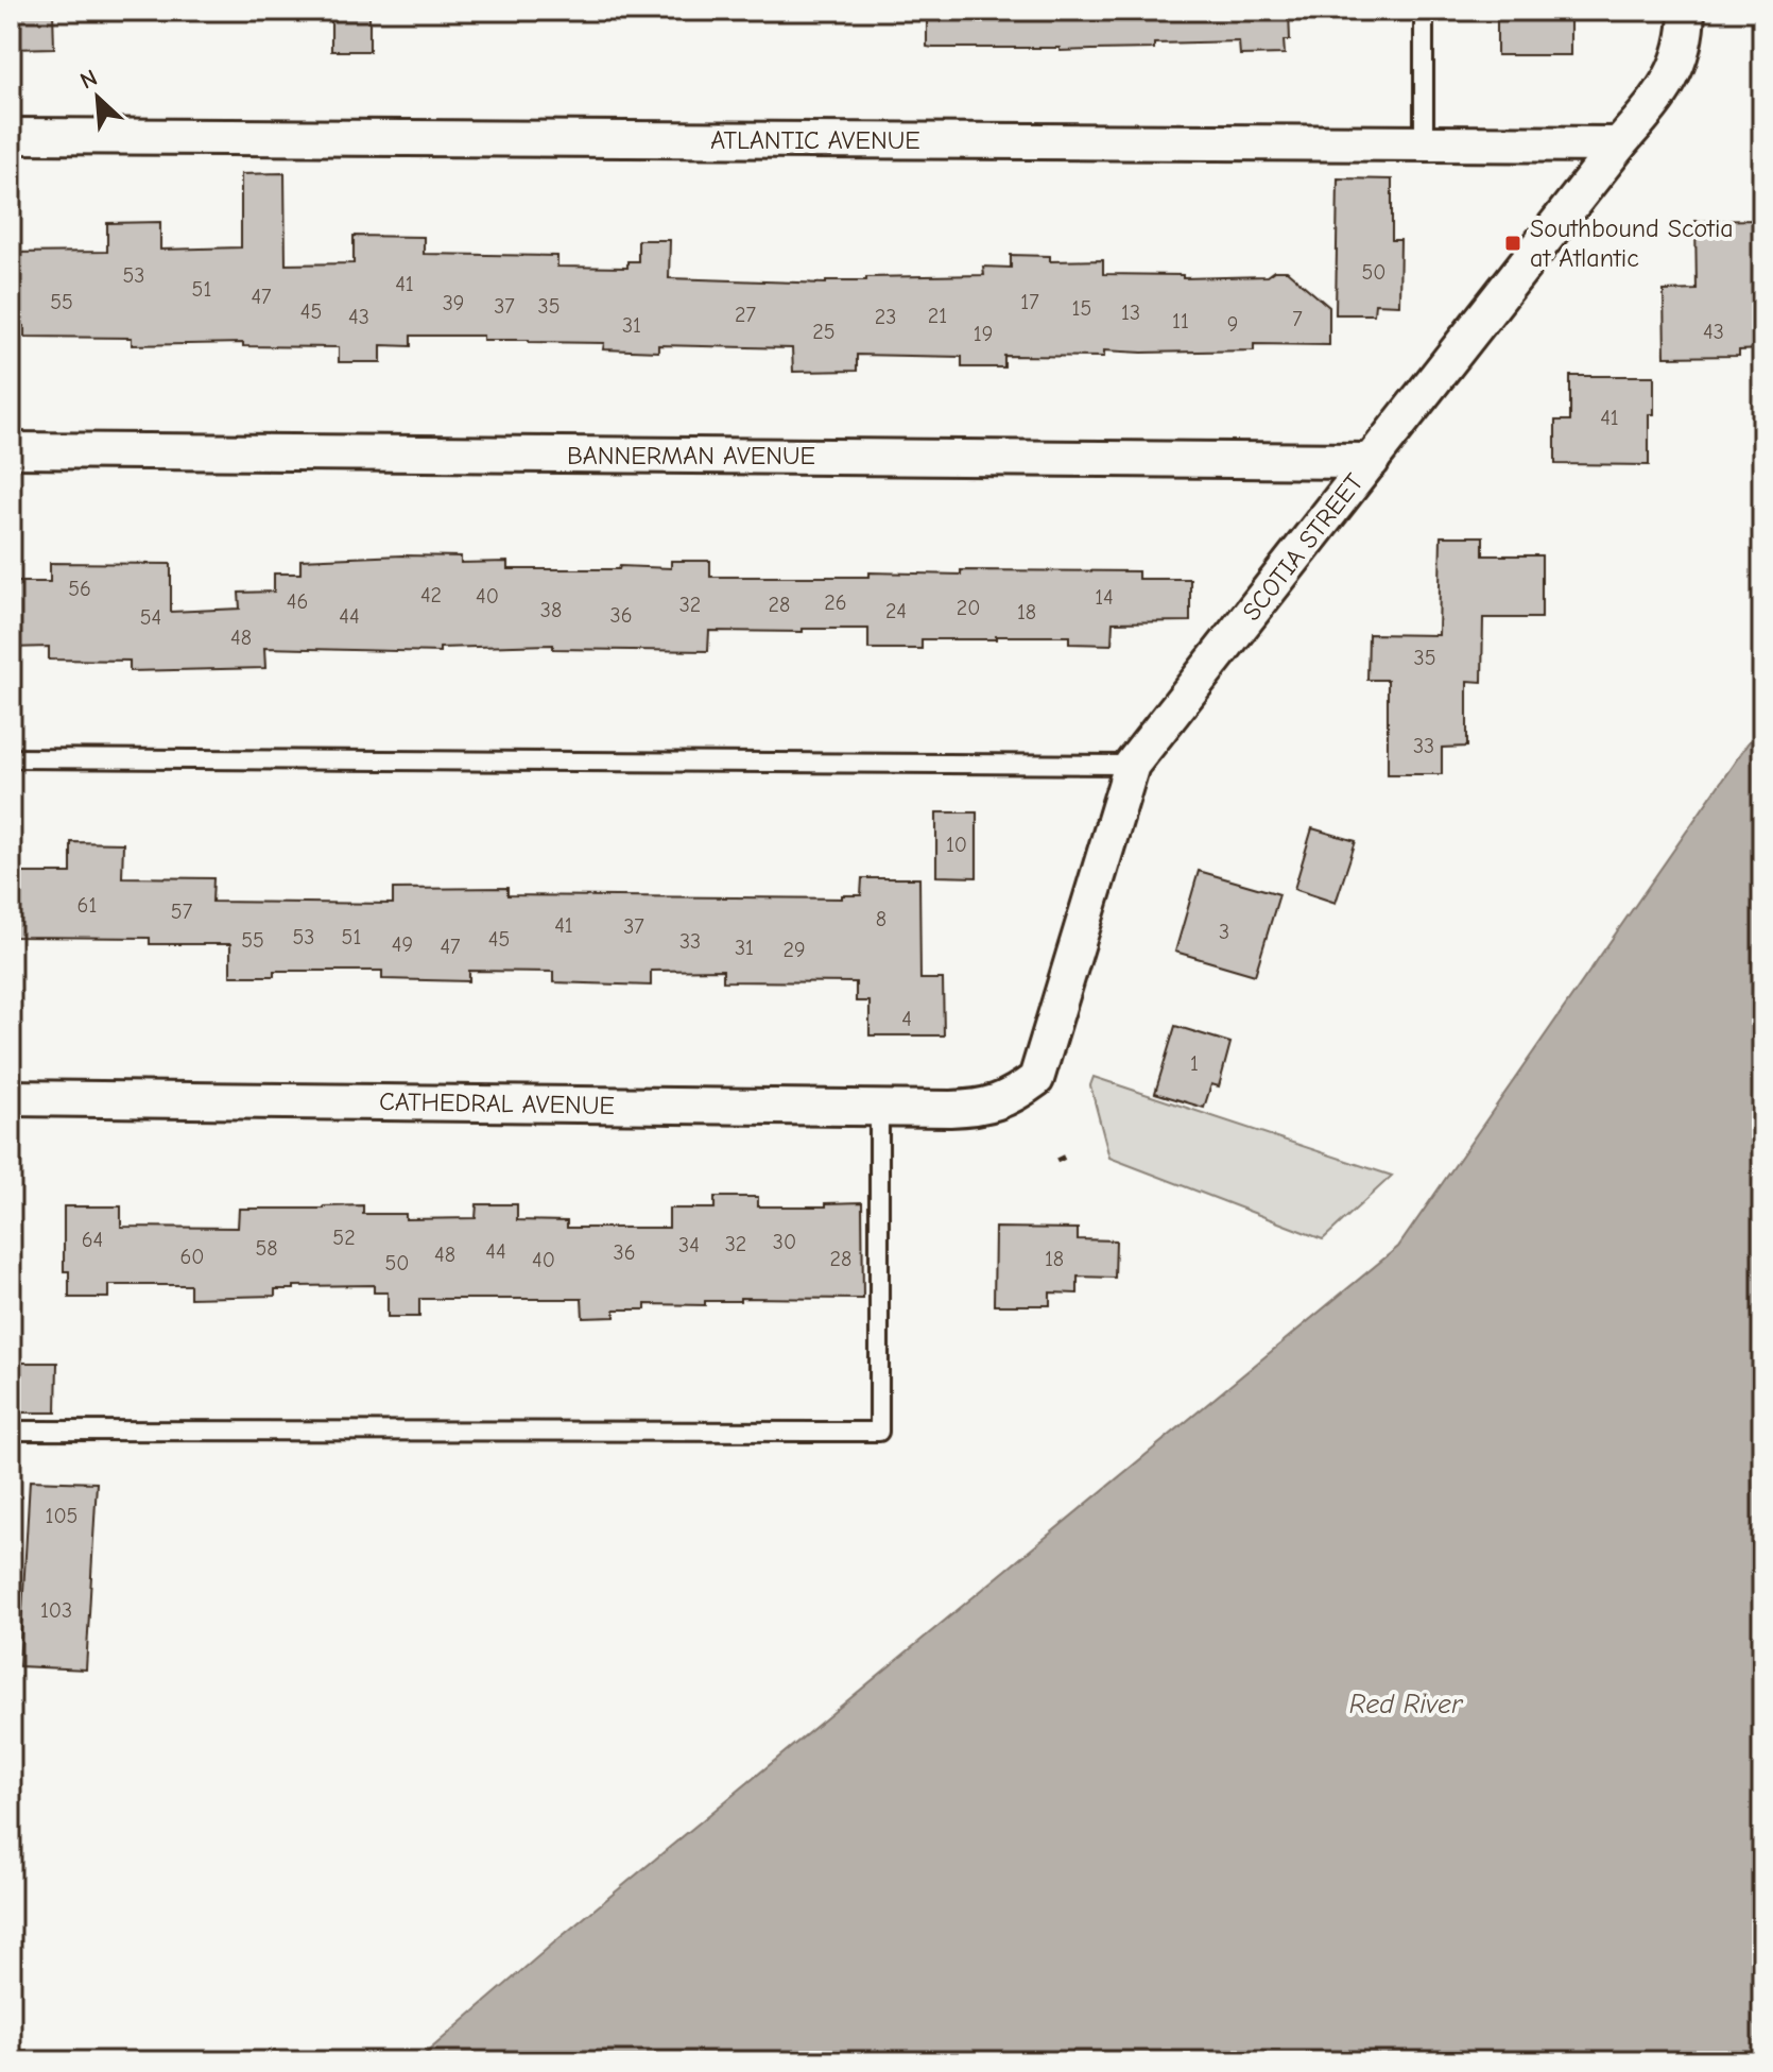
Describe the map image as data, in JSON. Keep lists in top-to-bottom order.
{
  "streets": {
    "street": [
      "ATLANTIC AVENUE",
      "BANNERMAN AVENUE",
      "SCOTIA STREET",
      "CATHEDRAL AVENUE"
    ]
  },
  "crossings": [
    ["ATLANTIC AVENUE", "SCOTIA STREET"],
    ["BANNERMAN AVENUE", "SCOTIA STREET"],
    ["SCOTIA STREET", "CATHEDRAL AVENUE"]
  ],
  "water": ["Red River"],
  "places": {
    "transit": ["Southbound Scotia at Atlantic"]
  },
  "house_numbers": [
    "50",
    "53",
    "41",
    "51",
    "47",
    "55",
    "17",
    "39",
    "37",
    "35",
    "15",
    "45",
    "13",
    "27",
    "21",
    "43",
    "23",
    "7",
    "11",
    "9",
    "31",
    "25",
    "43",
    "19",
    "41",
    "56",
    "42",
    "40",
    "14",
    "46",
    "26",
    "32",
    "28",
    "20",
    "38",
    "24",
    "18",
    "36",
    "44",
    "54",
    "48",
    "35",
    "33",
    "10",
    "61",
    "57",
    "8",
    "41",
    "37",
    "3",
    "53",
    "51",
    "45",
    "55",
    "33",
    "49",
    "47",
    "31",
    "29",
    "4",
    "1",
    "52",
    "64",
    "30",
    "32",
    "34",
    "58",
    "44",
    "36",
    "48",
    "60",
    "28",
    "18",
    "40",
    "50",
    "105",
    "103"
  ],
  "north": "top left"
}
